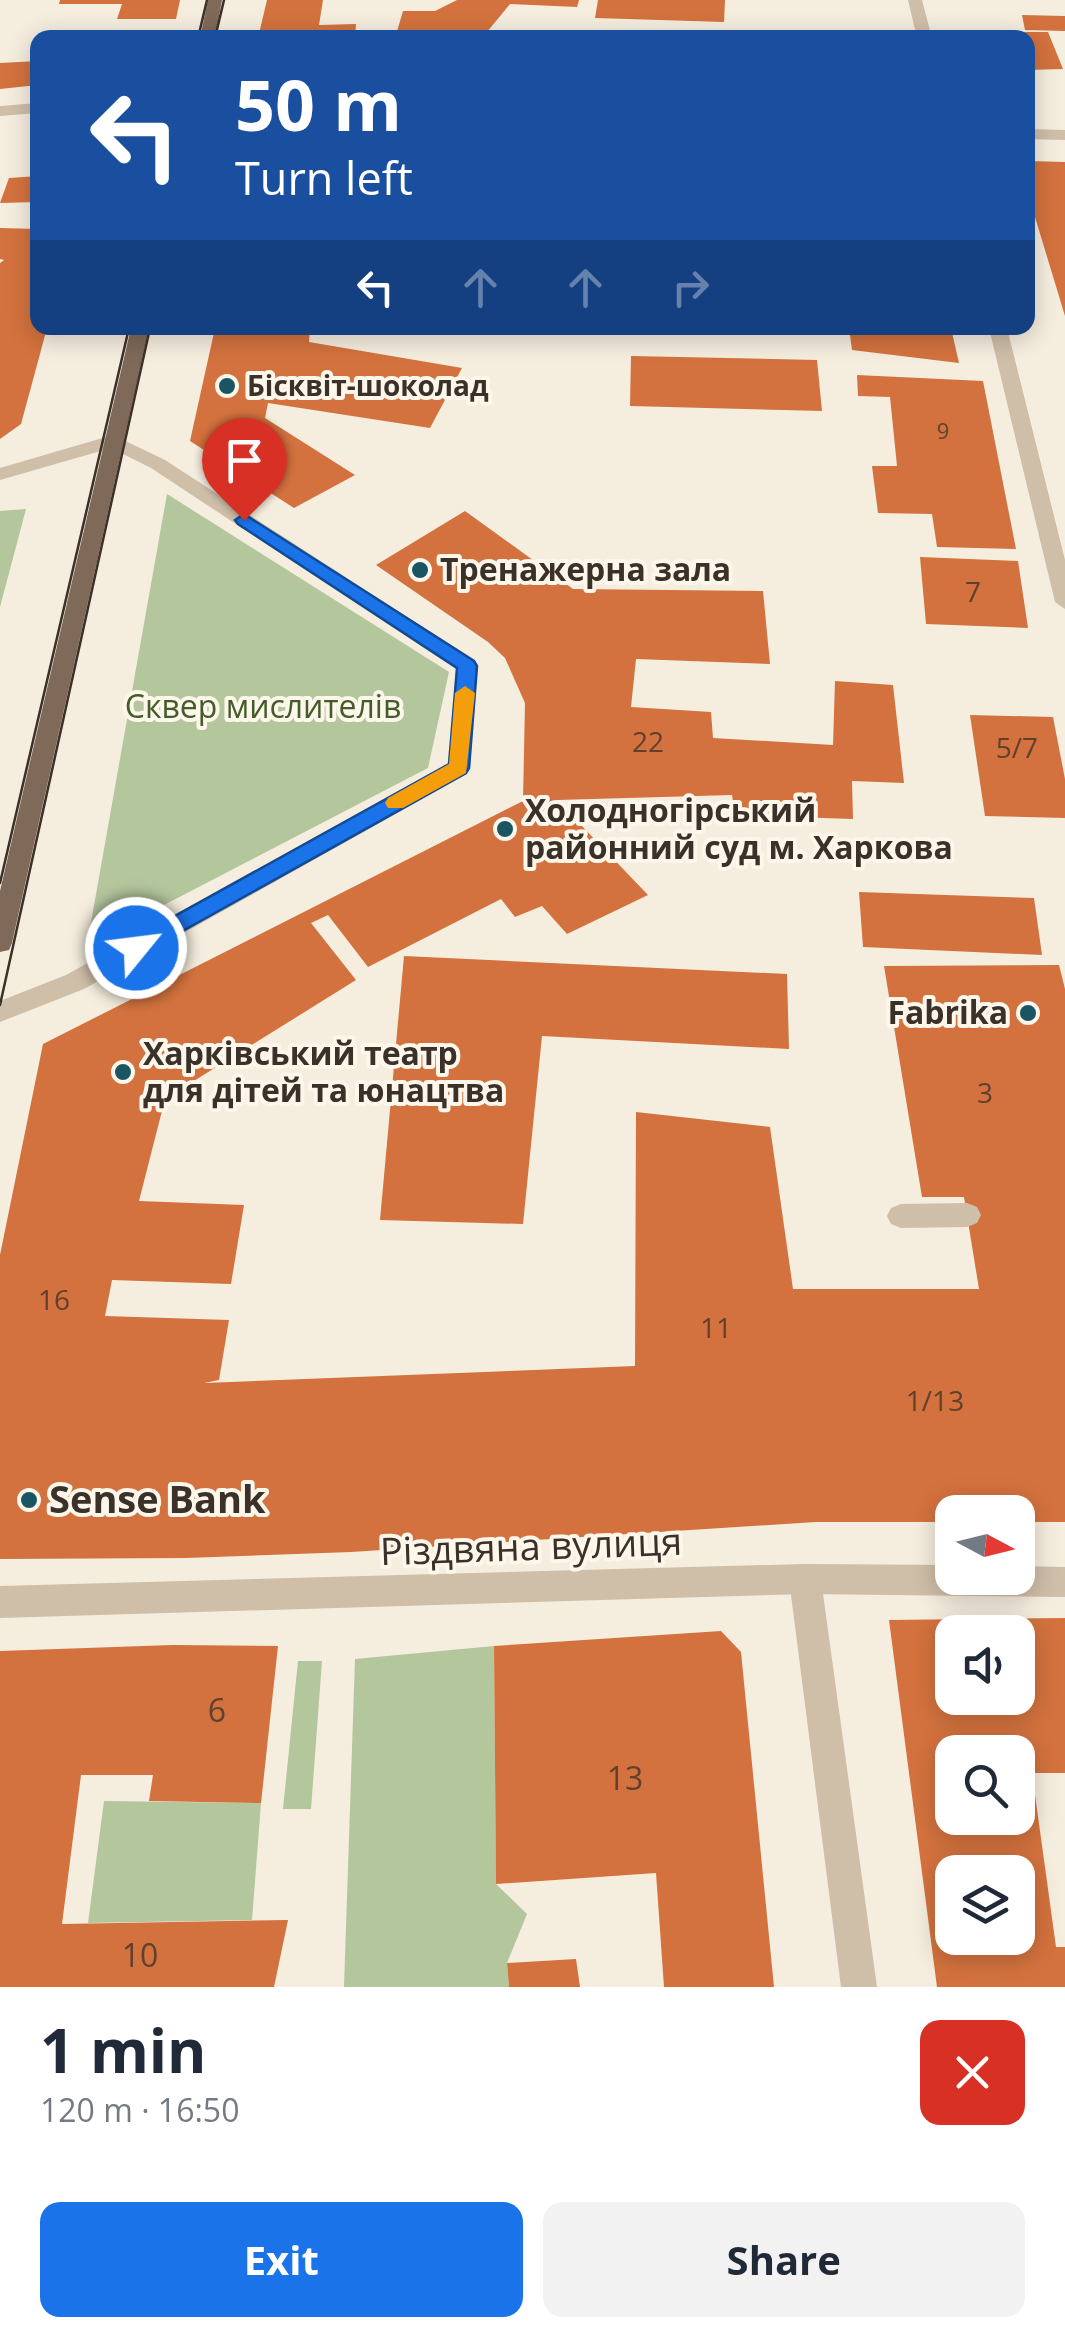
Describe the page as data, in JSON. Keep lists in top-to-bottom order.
{
  "streets": {
    "street": ["Різдвяна вулиця"]
  },
  "parks": ["Сквер мислителів"],
  "places": [
    "Бісквіт-шоколад",
    "Тренажерна зала",
    "Холодногірський районний суд м. Харкова",
    "Fabrika",
    "Харківський театр для дітей та юнацтва",
    "Sense Bank"
  ],
  "house_numbers": [
    "9",
    "7",
    "22",
    "5/7",
    "3",
    "16",
    "11",
    "1/13",
    "6",
    "13",
    "10"
  ],
  "north": "right",
  "page": {
    "turn": ["50 m", "Turn left"],
    "heading": ["1 min", "120 m · 16:50"],
    "buttons": ["Exit", "Share"]
  }
}
